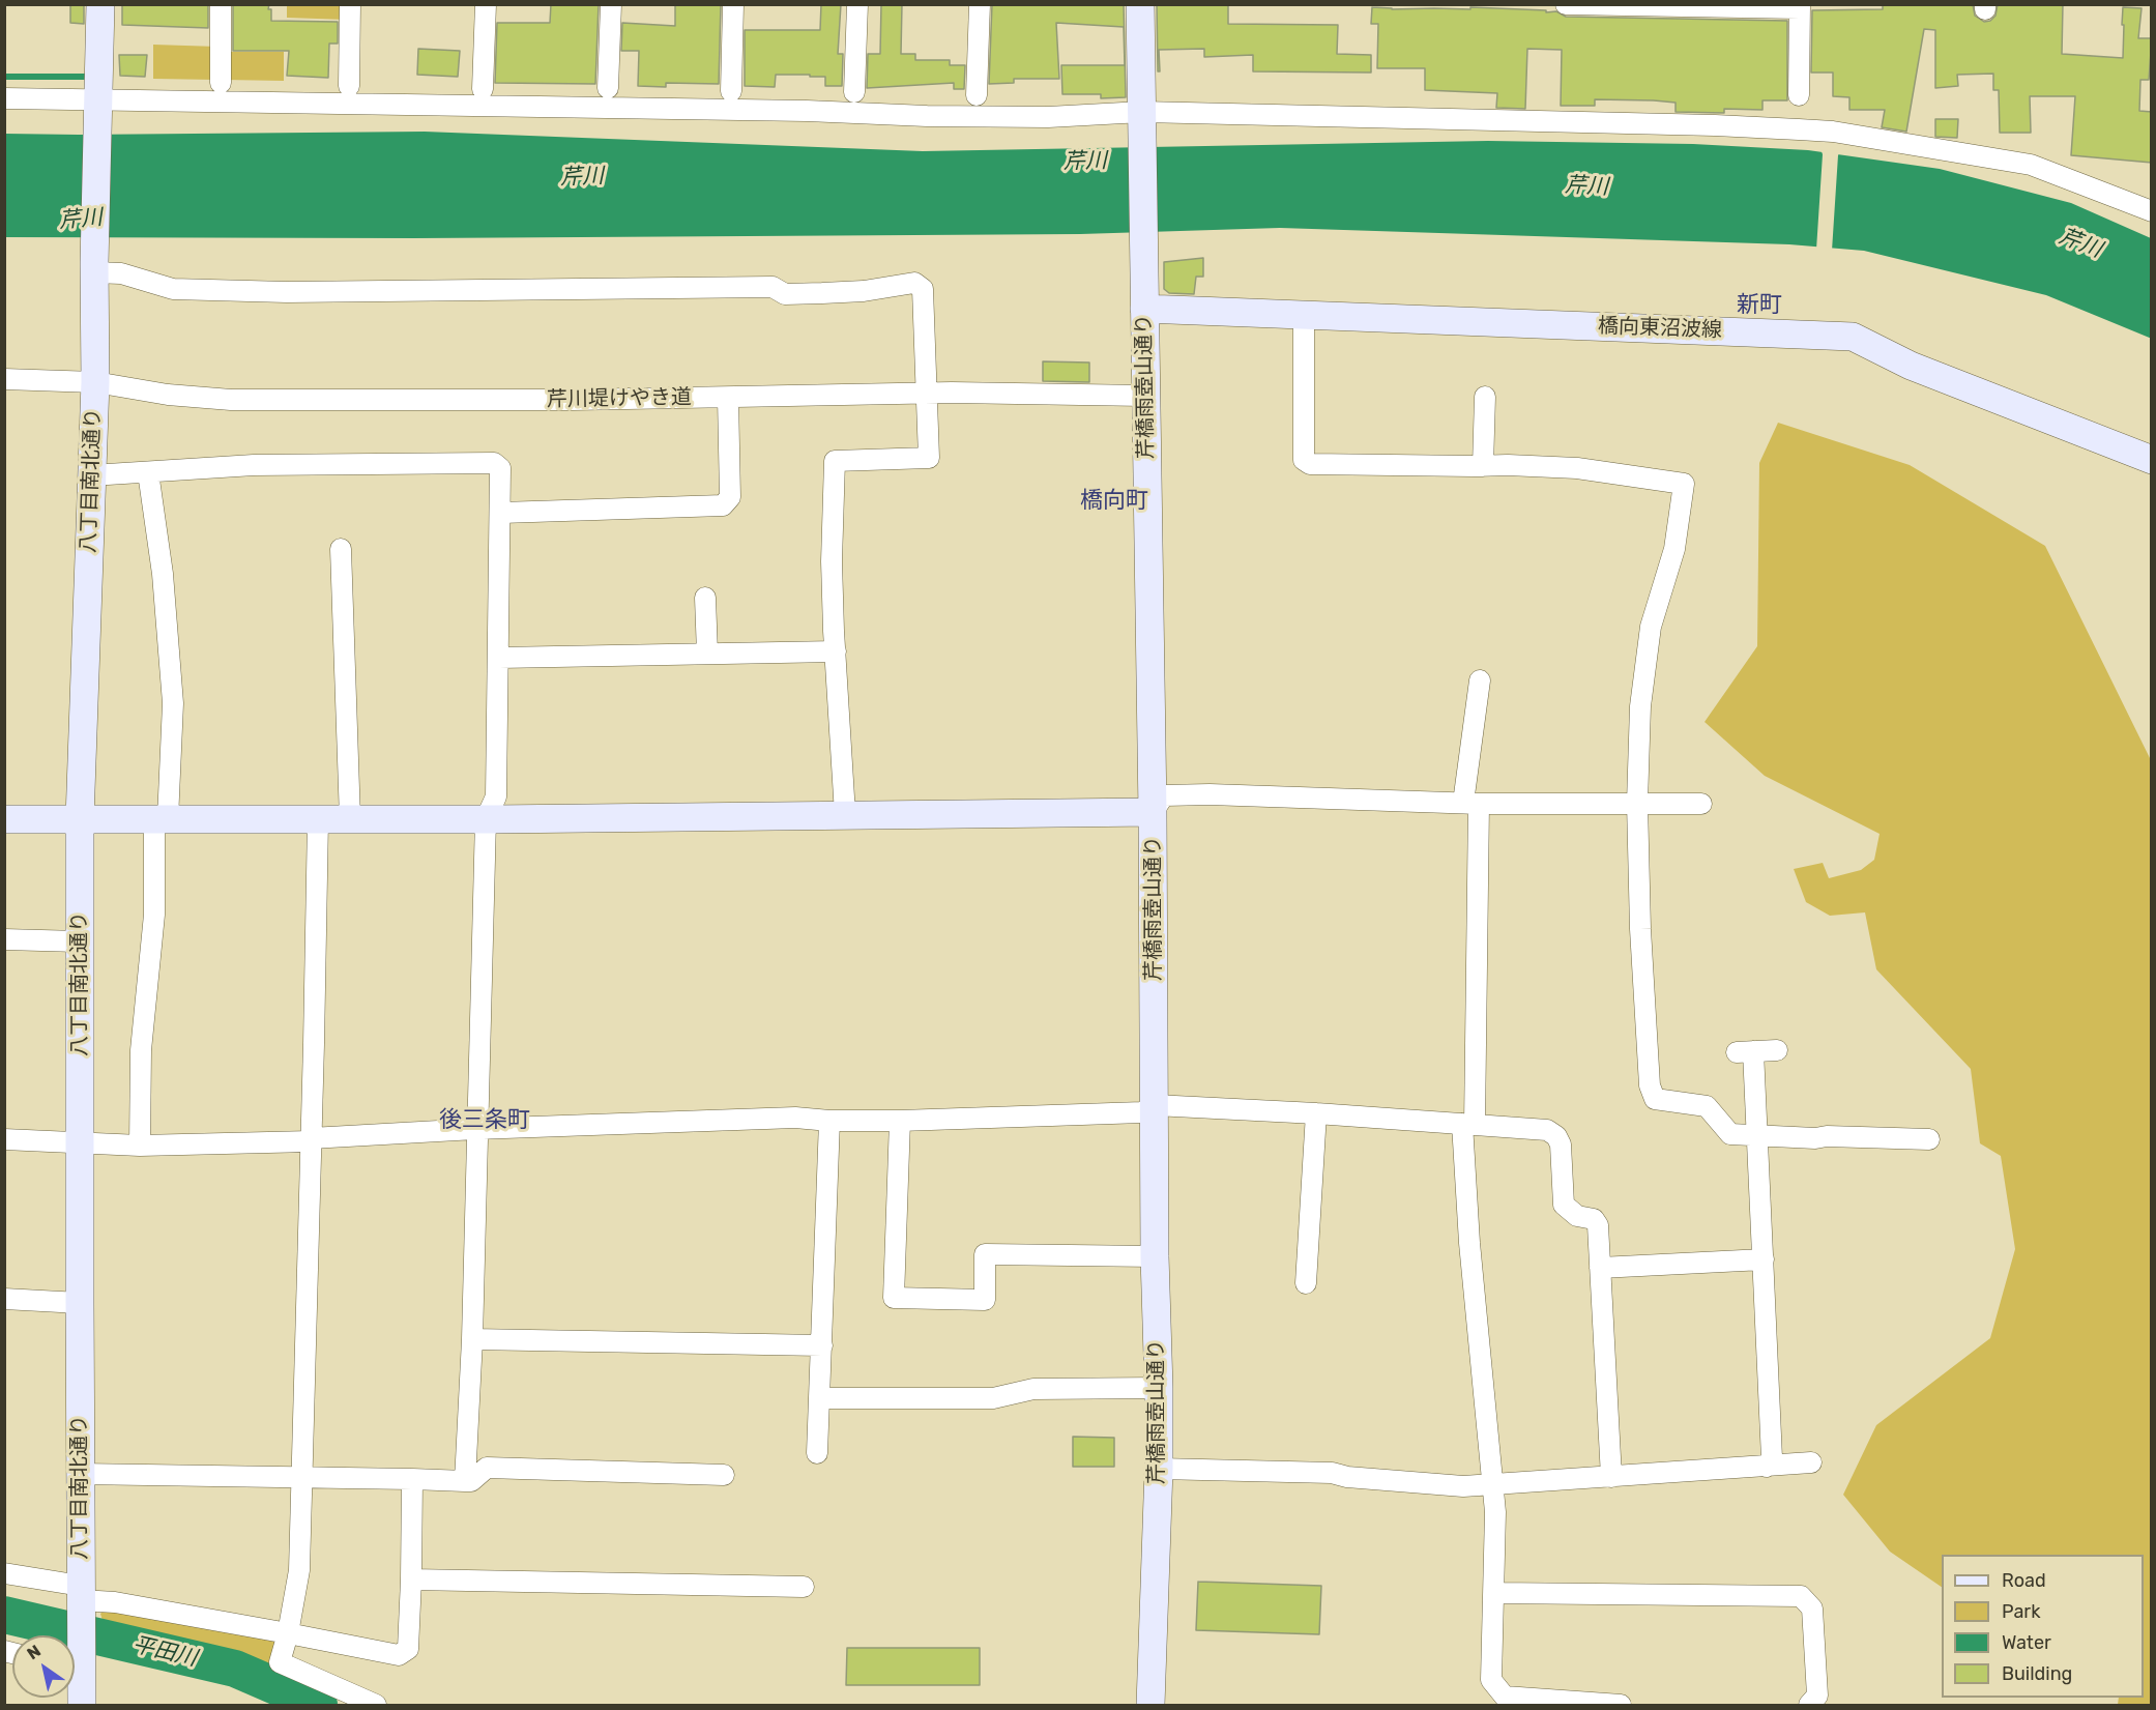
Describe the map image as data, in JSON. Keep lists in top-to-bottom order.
{
  "streets": {
    "street": [
      "橋向東沼波線",
      "芹橋雨壺山通り",
      "芹川堤けやき道",
      "八丁目南北通り"
    ]
  },
  "crossings": [
    ["橋向東沼波線", "芹橋雨壺山通り"],
    ["芹橋雨壺山通り", "芹川堤けやき道"],
    ["芹川堤けやき道", "八丁目南北通り"]
  ],
  "districts": ["新町", "橋向町", "後三条町"],
  "water": ["芹川", "平田川"],
  "legend": [
    "Road",
    "Park",
    "Water",
    "Building"
  ],
  "north": "top left"
}
